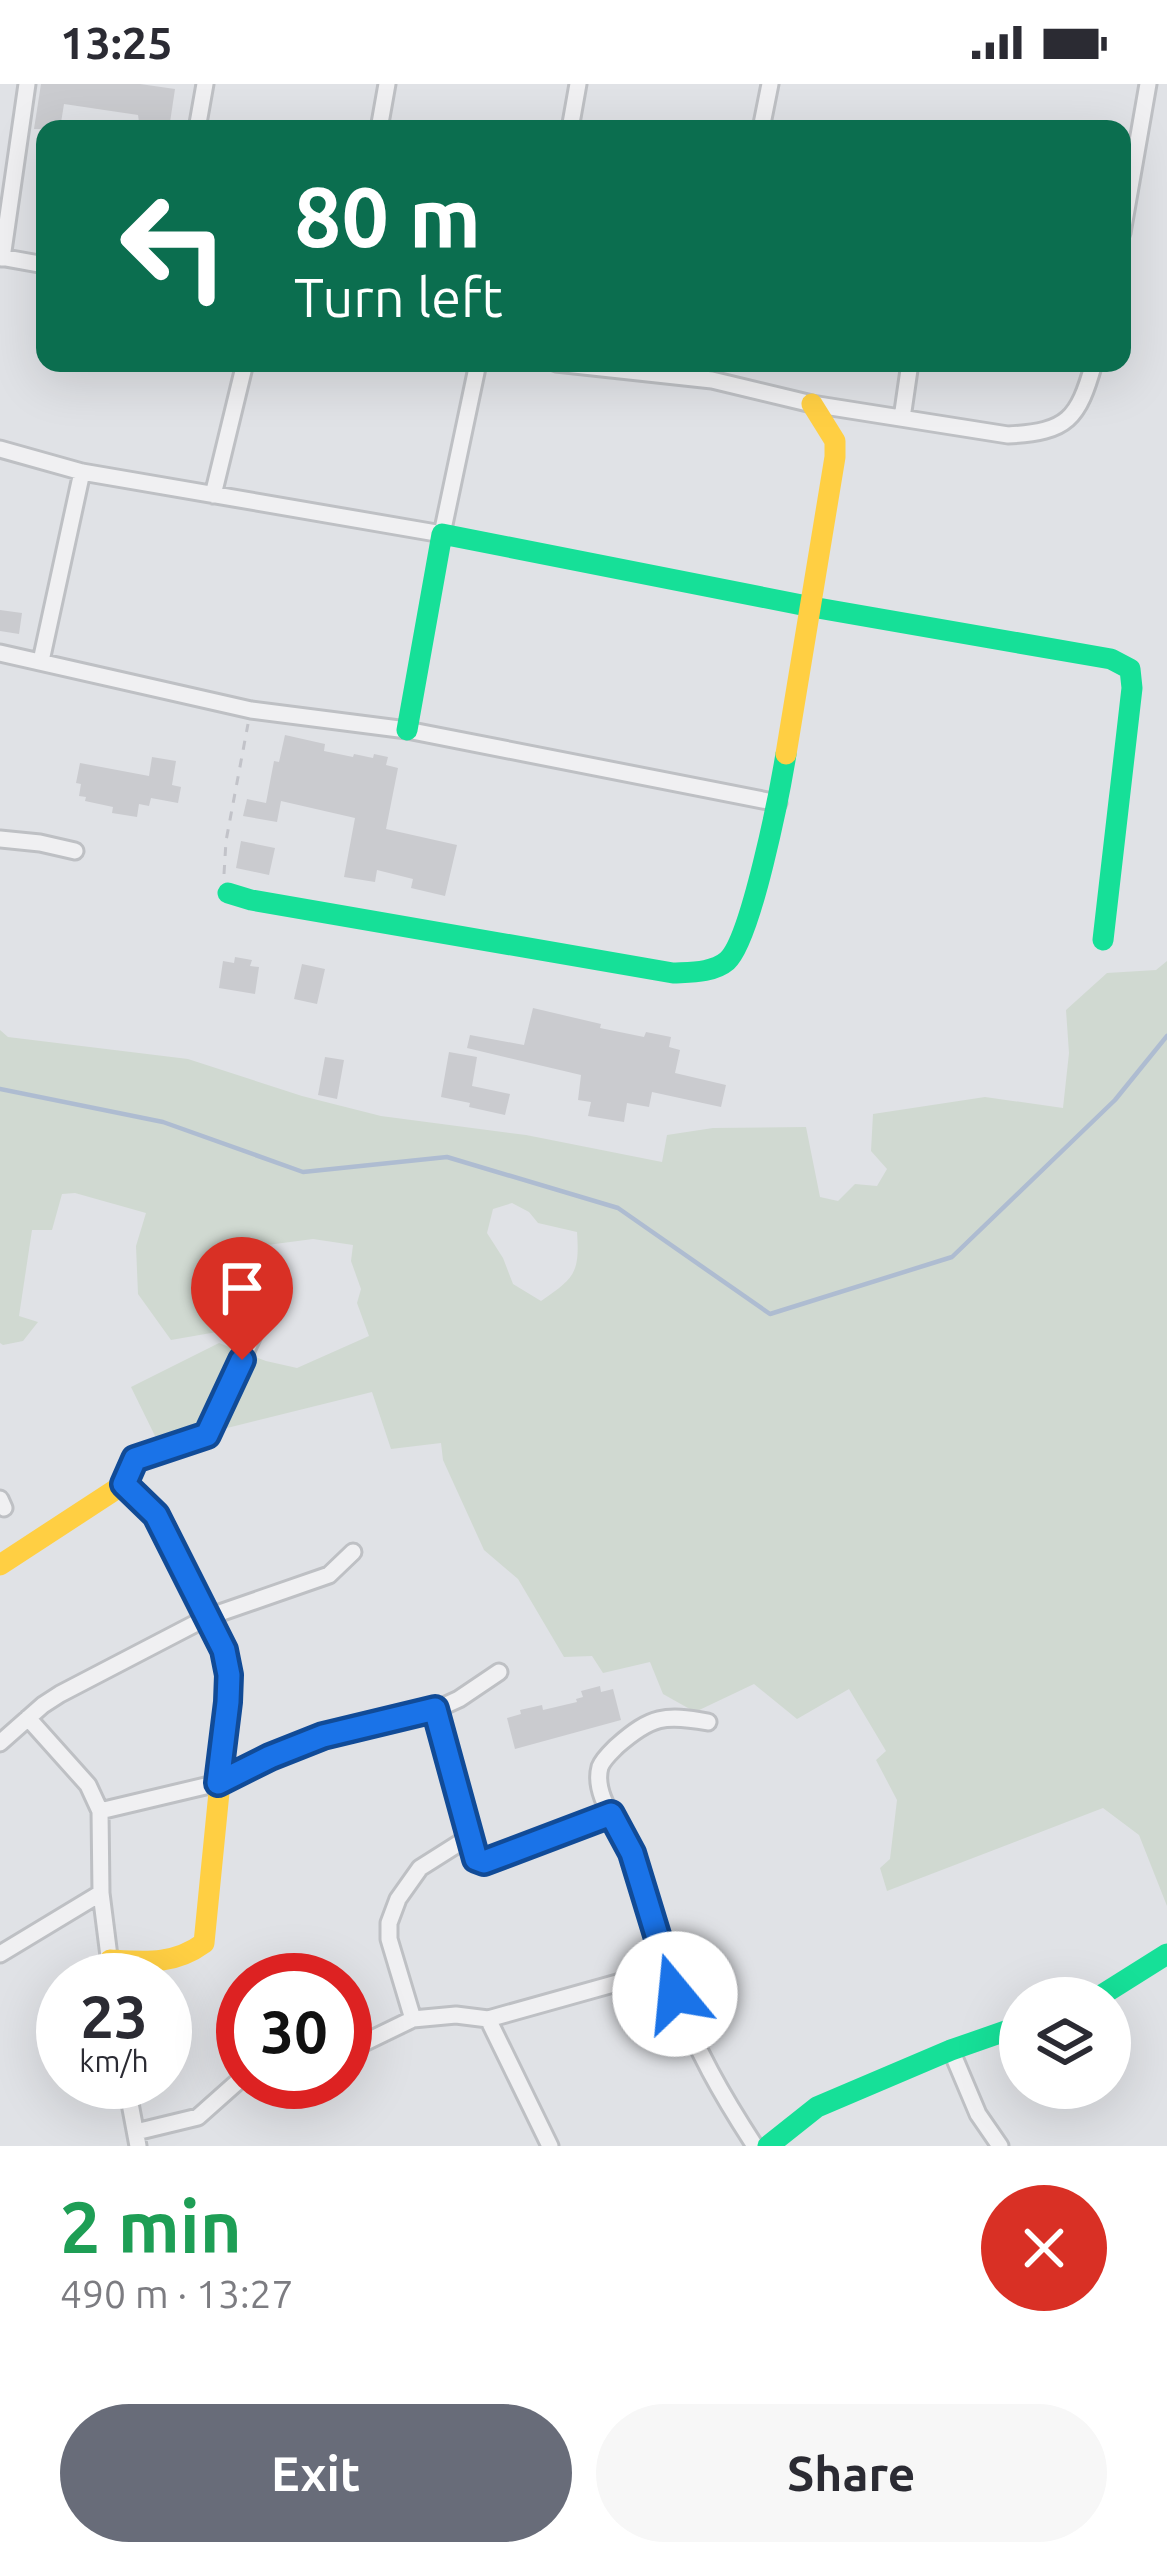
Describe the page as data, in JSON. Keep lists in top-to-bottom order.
{
  "page": {
    "status": "13:25",
    "turn": ["80 m", "Turn left"],
    "speed": "23 km/h",
    "limit": "30",
    "heading": ["2 min", "490 m · 13:27"],
    "buttons": ["Exit", "Share"]
  }
}
